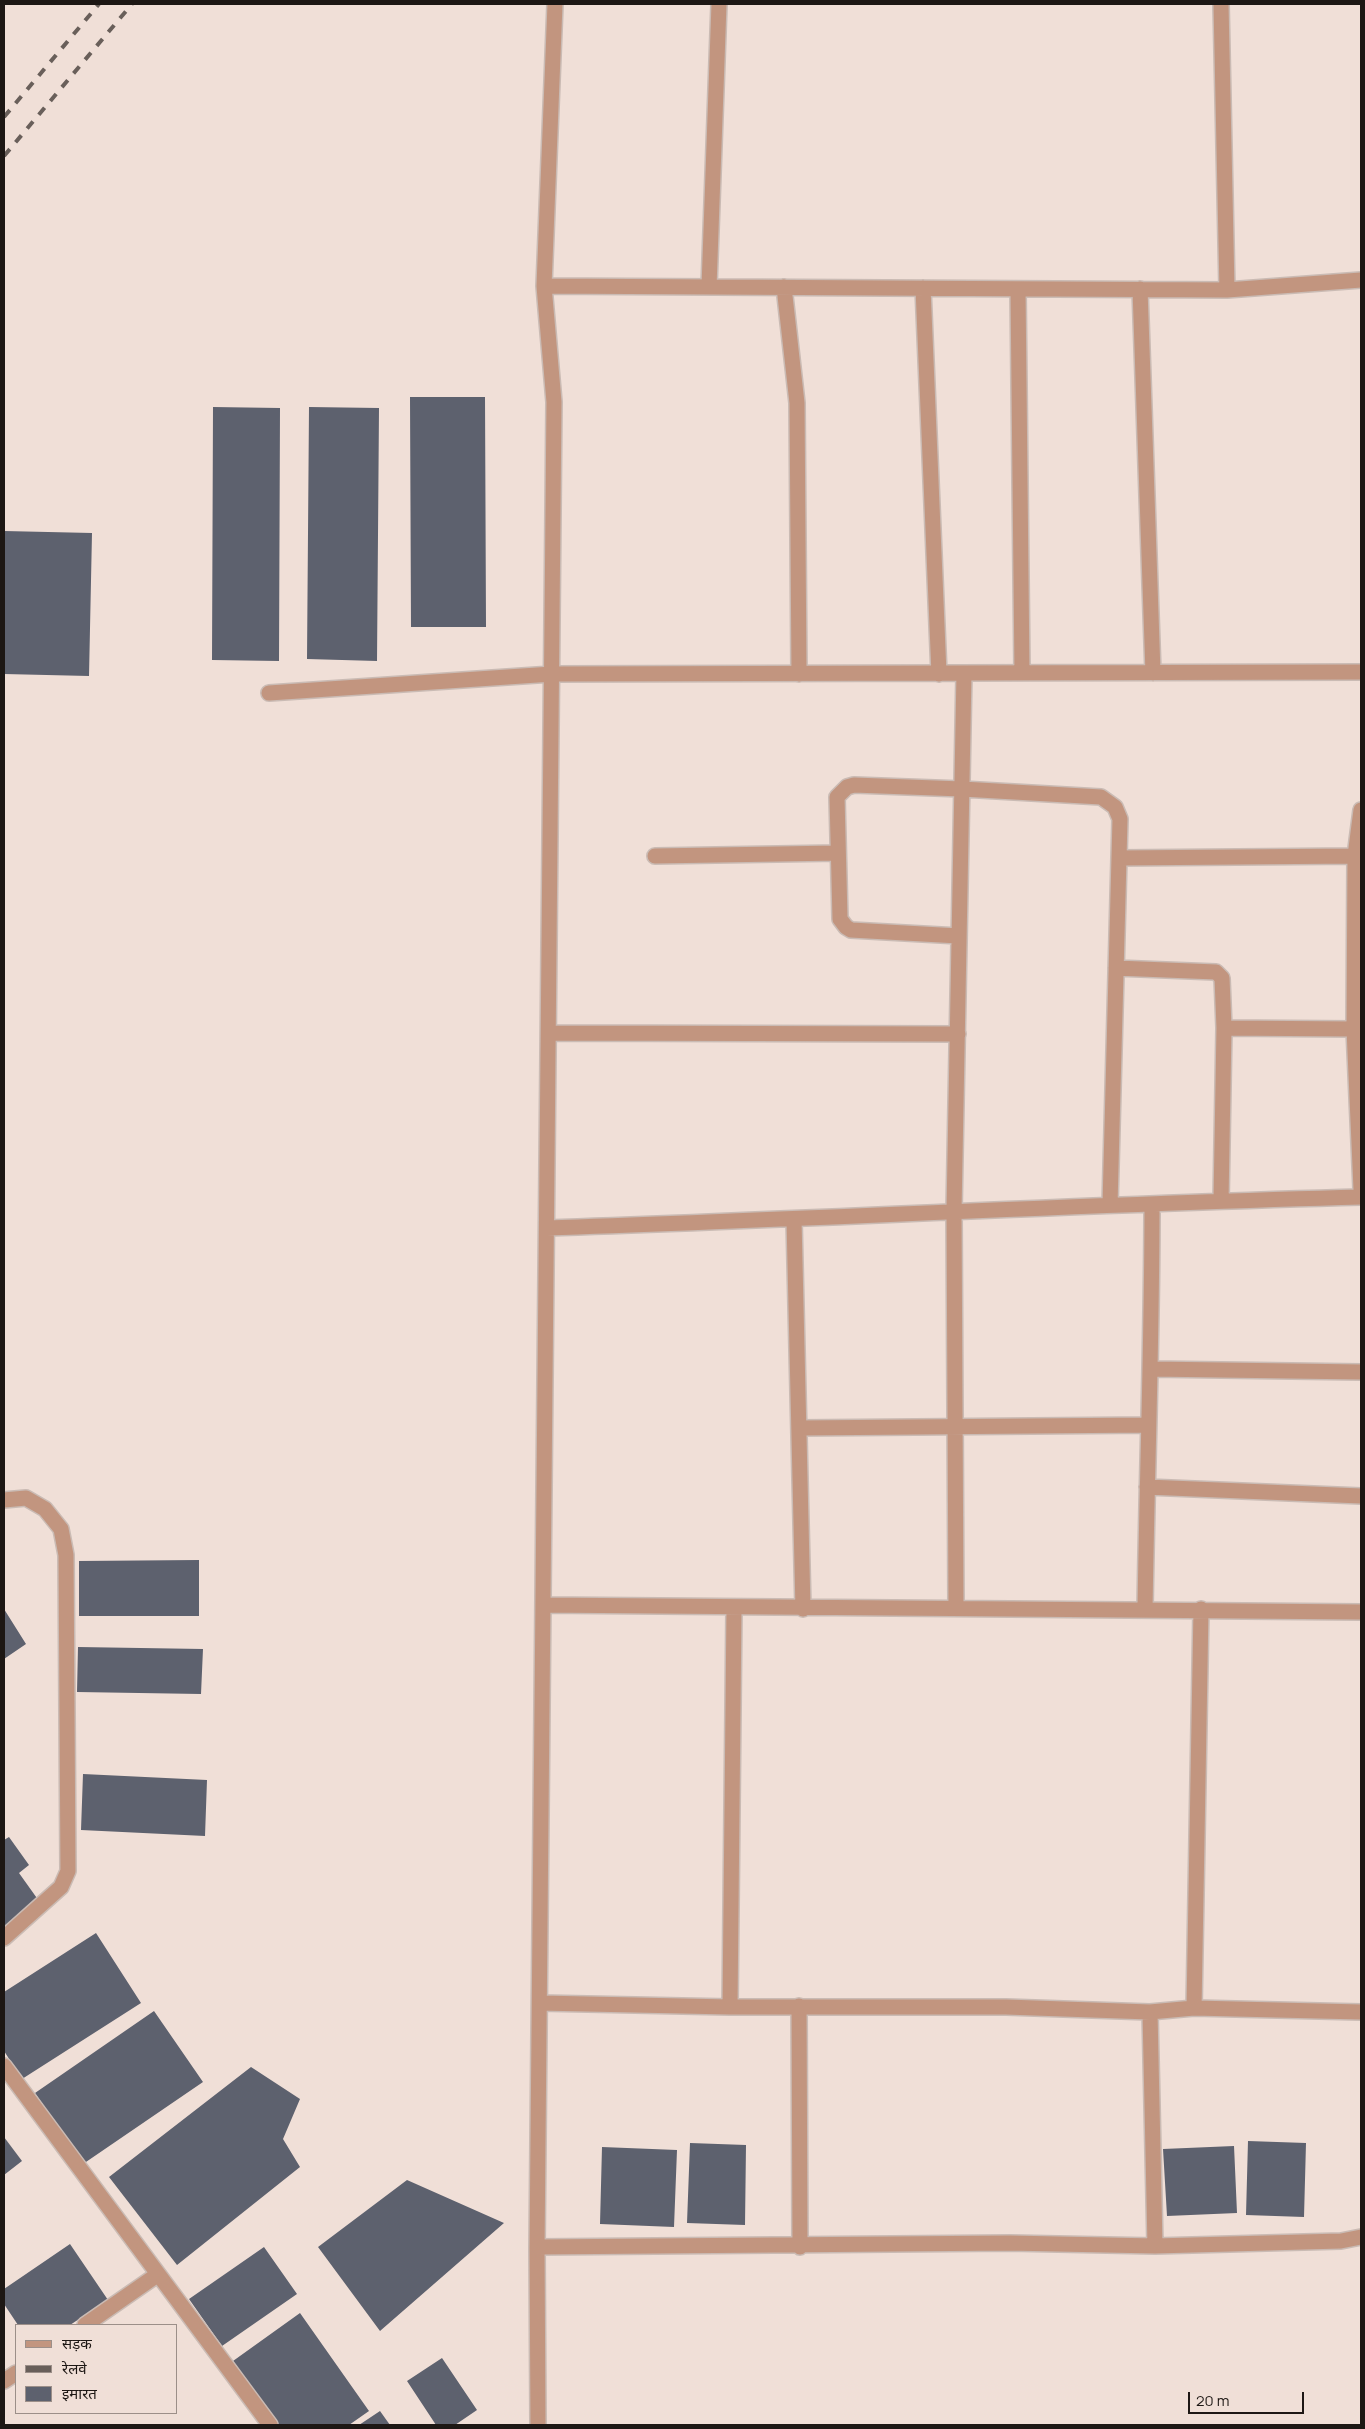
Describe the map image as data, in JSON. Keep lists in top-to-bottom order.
{
  "legend": ["सड़क", "रेलवे", "इमारत"],
  "scale_bar": "20 m"
}
